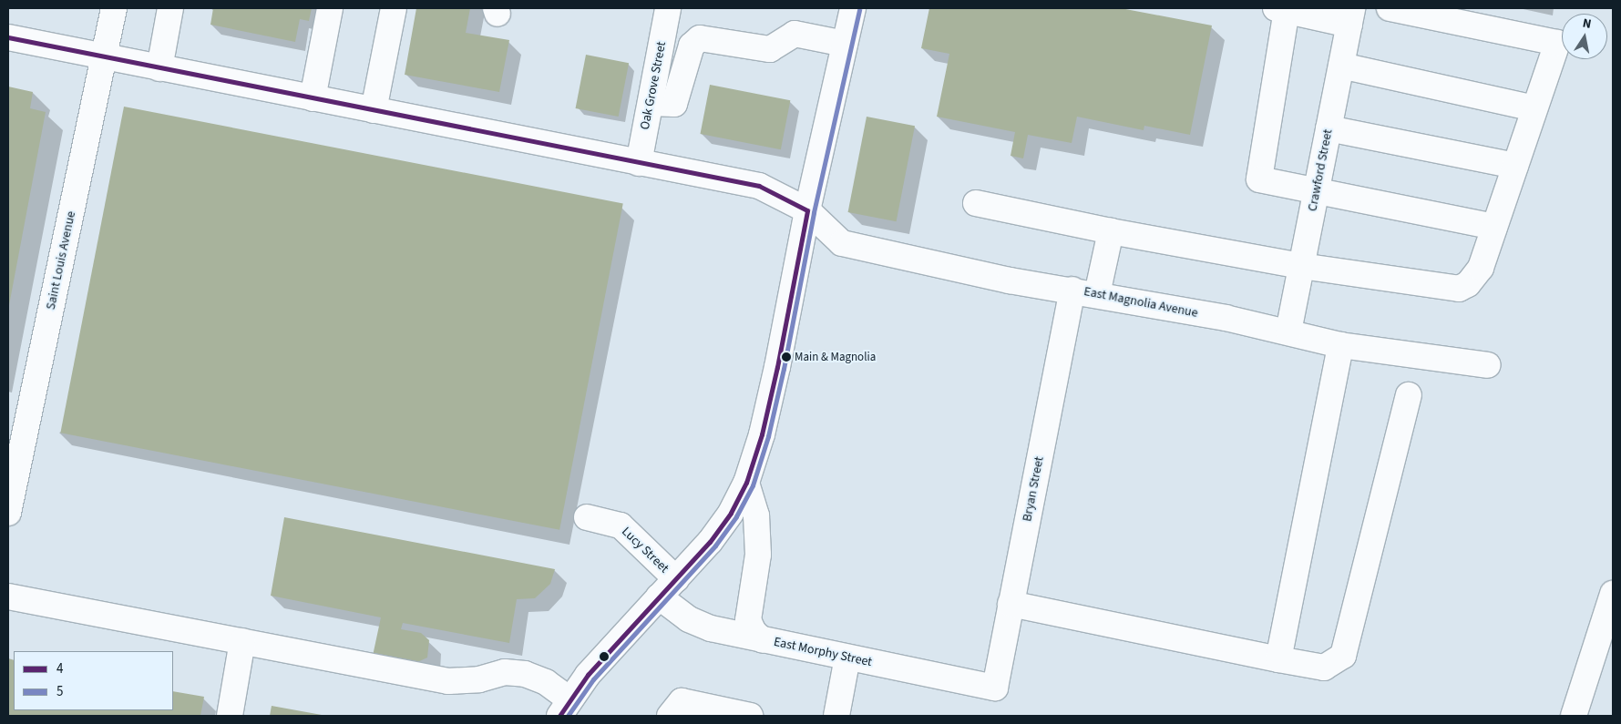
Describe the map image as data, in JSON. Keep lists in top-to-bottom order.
{
  "streets": {
    "street": [
      "Oak Grove Street",
      "Crawford Street",
      "Saint Louis Avenue",
      "East Magnolia Avenue",
      "Bryan Street",
      "Lucy Street",
      "East Morphy Street"
    ]
  },
  "crossings": [
    ["Oak Grove Street", "East Magnolia Avenue"],
    ["Crawford Street", "East Magnolia Avenue"],
    ["Saint Louis Avenue", "East Magnolia Avenue"],
    ["East Magnolia Avenue", "Bryan Street"],
    ["Bryan Street", "East Morphy Street"],
    ["Lucy Street", "East Morphy Street"]
  ],
  "places": ["Main & Magnolia"],
  "lines": ["transit line 5", "transit line 4"],
  "legend": ["4", "5"],
  "north": "top"
}
